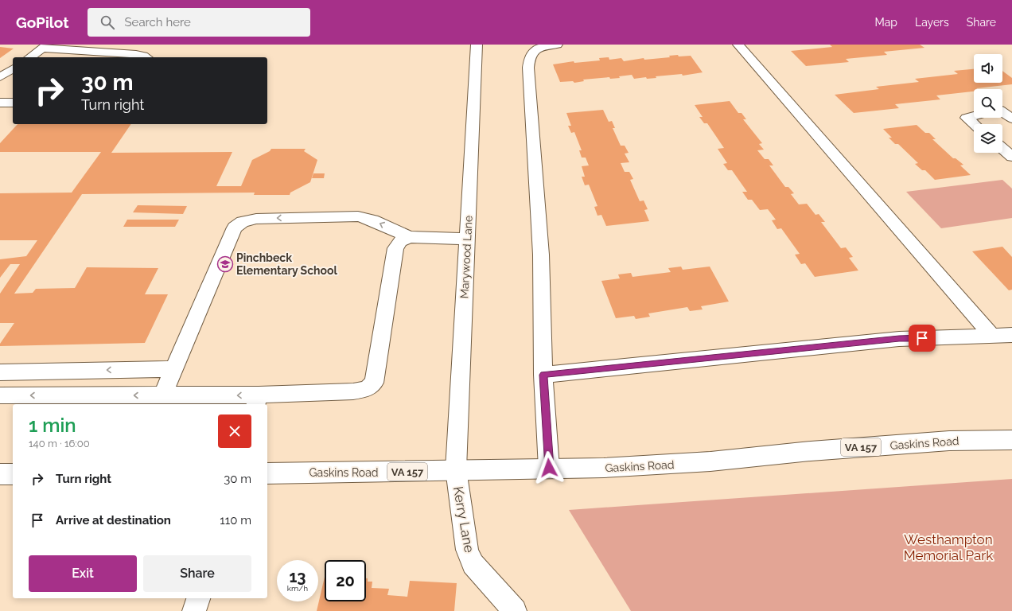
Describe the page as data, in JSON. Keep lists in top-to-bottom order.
{
  "streets": {
    "street": [
      "Marywood Lane",
      "Gaskins Road",
      "VA 157",
      "Kerry Lane"
    ]
  },
  "crossings": [
    ["Marywood Lane", "Gaskins Road"],
    ["Marywood Lane", "Kerry Lane"],
    ["Gaskins Road", "Kerry Lane"]
  ],
  "parks": ["Westhampton Memorial Park"],
  "places": {
    "school or university": ["Pinchbeck Elementary School"]
  },
  "page": {
    "header": "GoPilot",
    "search": "Search here",
    "nav": ["Map", "Layers", "Share"],
    "turn": ["30 m", "Turn right"],
    "heading": ["1 min", "140 m · 16:00"],
    "list": [
      {
        "name": "Turn right",
        "value": "30 m"
      },
      {
        "name": "Arrive at destination",
        "value": "110 m"
      }
    ],
    "buttons": ["Exit", "Share"],
    "speed": "13 km/h",
    "limit": "20"
  }
}
